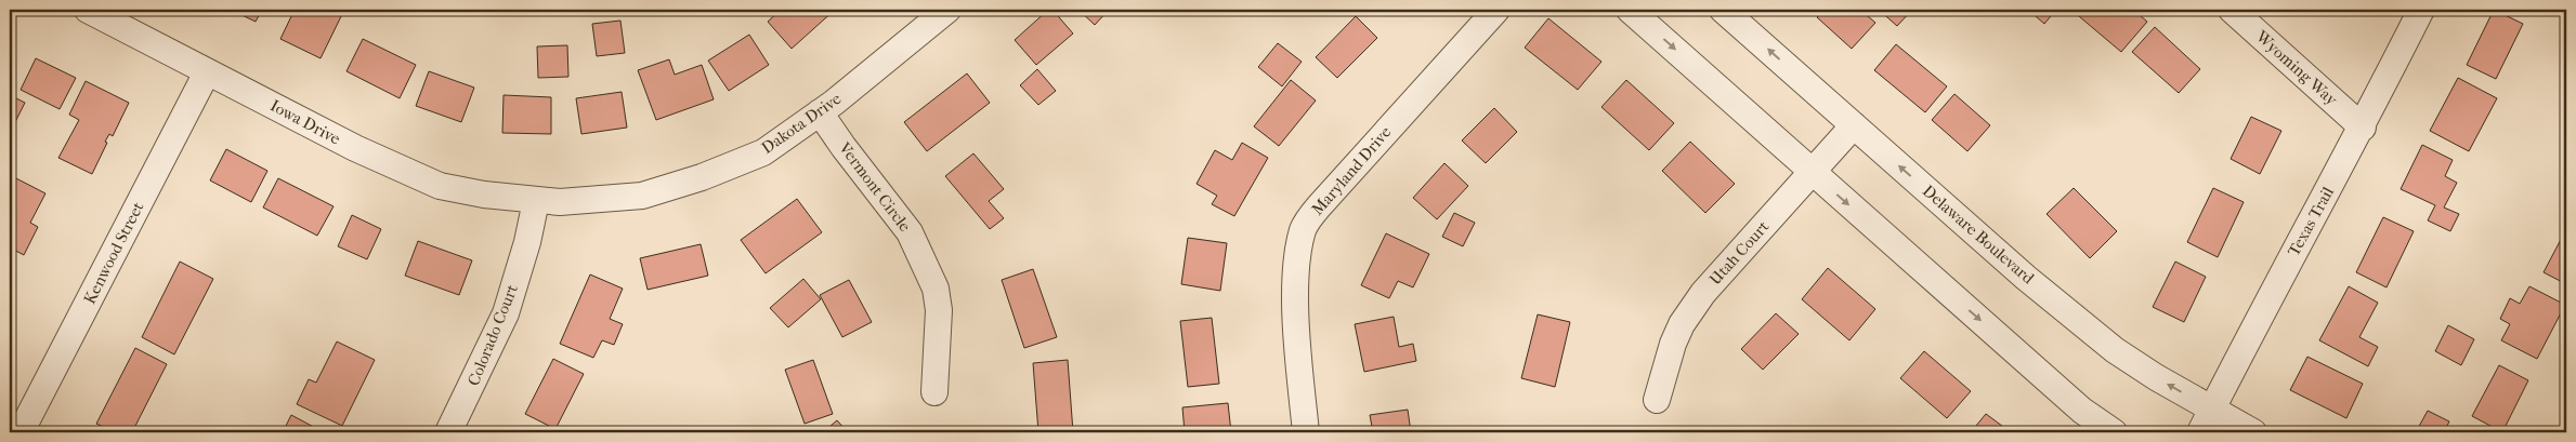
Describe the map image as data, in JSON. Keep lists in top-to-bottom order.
{
  "streets": {
    "street": [
      "Wyoming Way",
      "Iowa Drive",
      "Dakota Drive",
      "Maryland Drive",
      "Vermont Circle",
      "Texas Trail",
      "Delaware Boulevard",
      "Kenwood Street",
      "Utah Court",
      "Colorado Court"
    ]
  },
  "crossings": [
    ["Wyoming Way", "Texas Trail"],
    ["Iowa Drive", "Dakota Drive"],
    ["Iowa Drive", "Kenwood Street"],
    ["Iowa Drive", "Colorado Court"],
    ["Dakota Drive", "Vermont Circle"],
    ["Dakota Drive", "Colorado Court"],
    ["Texas Trail", "Delaware Boulevard"],
    ["Delaware Boulevard", "Utah Court"]
  ]
}
